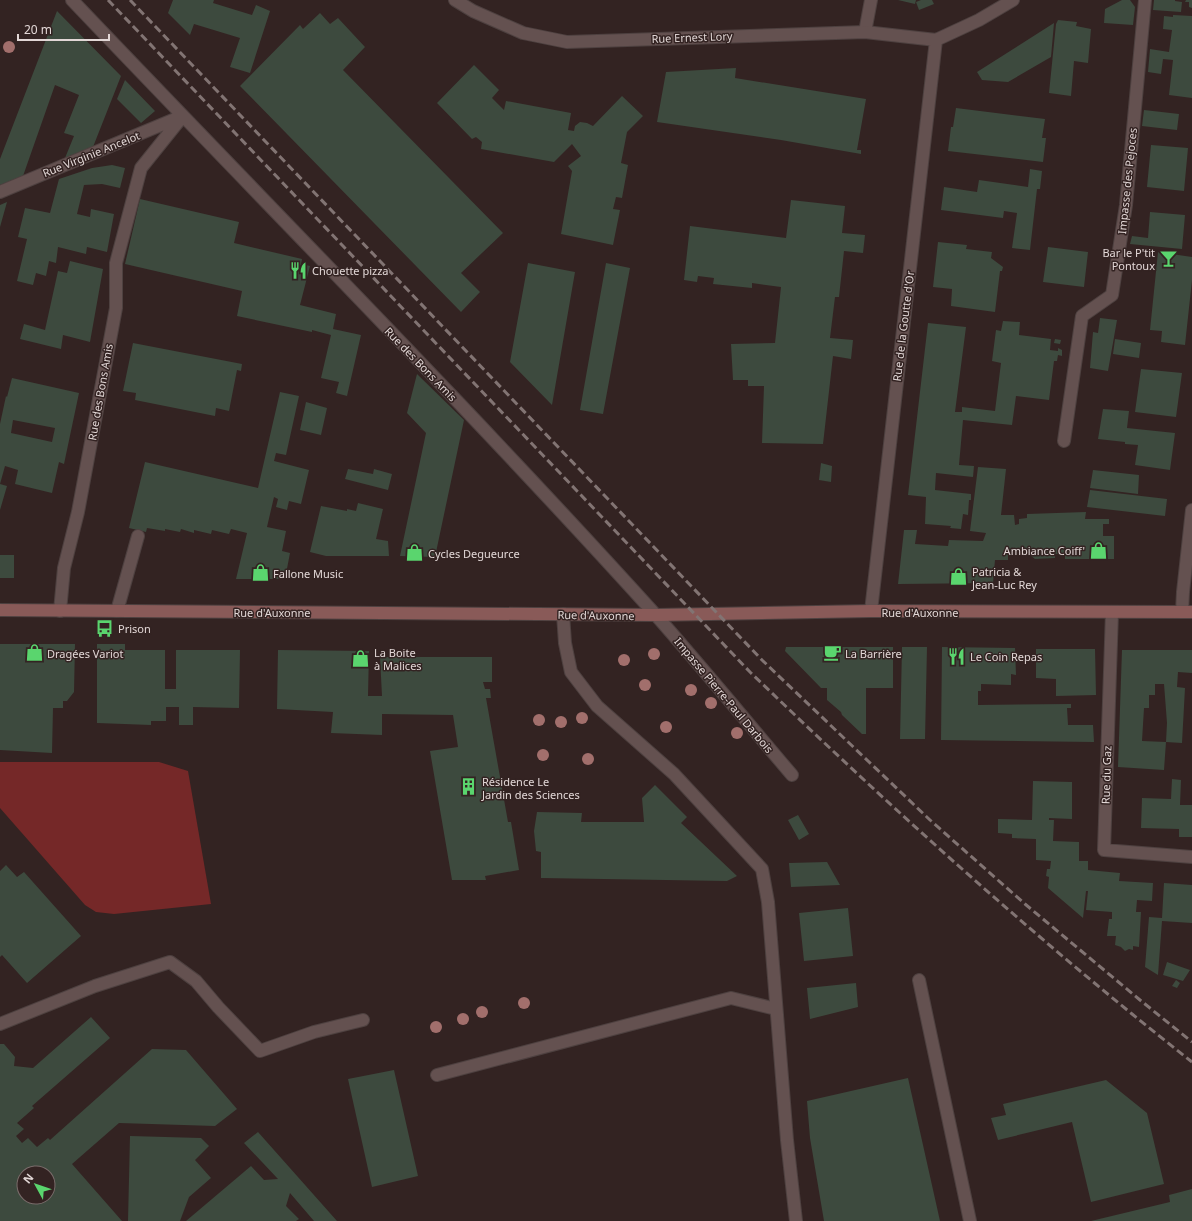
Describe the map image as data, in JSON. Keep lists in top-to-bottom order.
{
  "streets": {
    "main road": ["Rue d'Auxonne"],
    "street": [
      "Rue Ernest Lory",
      "Rue Virginie Ancelot",
      "Impasse des Pejoces",
      "Rue de la Goutte d'Or",
      "Rue des Bons Amis",
      "Impasse Pierre-Paul Darbois",
      "Rue du Gaz"
    ]
  },
  "crossings": [
    ["Rue Ernest Lory", "Rue de la Goutte d'Or"],
    ["Rue Virginie Ancelot", "Rue des Bons Amis"],
    ["Rue de la Goutte d'Or", "Rue d'Auxonne"],
    ["Rue des Bons Amis", "Rue d'Auxonne"],
    ["Rue des Bons Amis", "Impasse Pierre-Paul Darbois"],
    ["Rue d'Auxonne", "Impasse Pierre-Paul Darbois"],
    ["Rue d'Auxonne", "Rue du Gaz"]
  ],
  "places": {
    "bar": ["Bar le P'tit Pontoux"],
    "restaurant": ["Chouette pizza", "Le Coin Repas"],
    "shop": [
      "Ambiance Coiff'",
      "Cycles Degueurce",
      "Fallone Music",
      "Patricia & Jean-Luc Rey",
      "Dragées Variot",
      "La Boite à Malices"
    ],
    "bus stop": ["Prison"],
    "cafe": ["La Barrière"],
    "building": ["Résidence Le Jardin des Sciences"]
  },
  "scale_bar": "20 m",
  "north": "top left"
}
